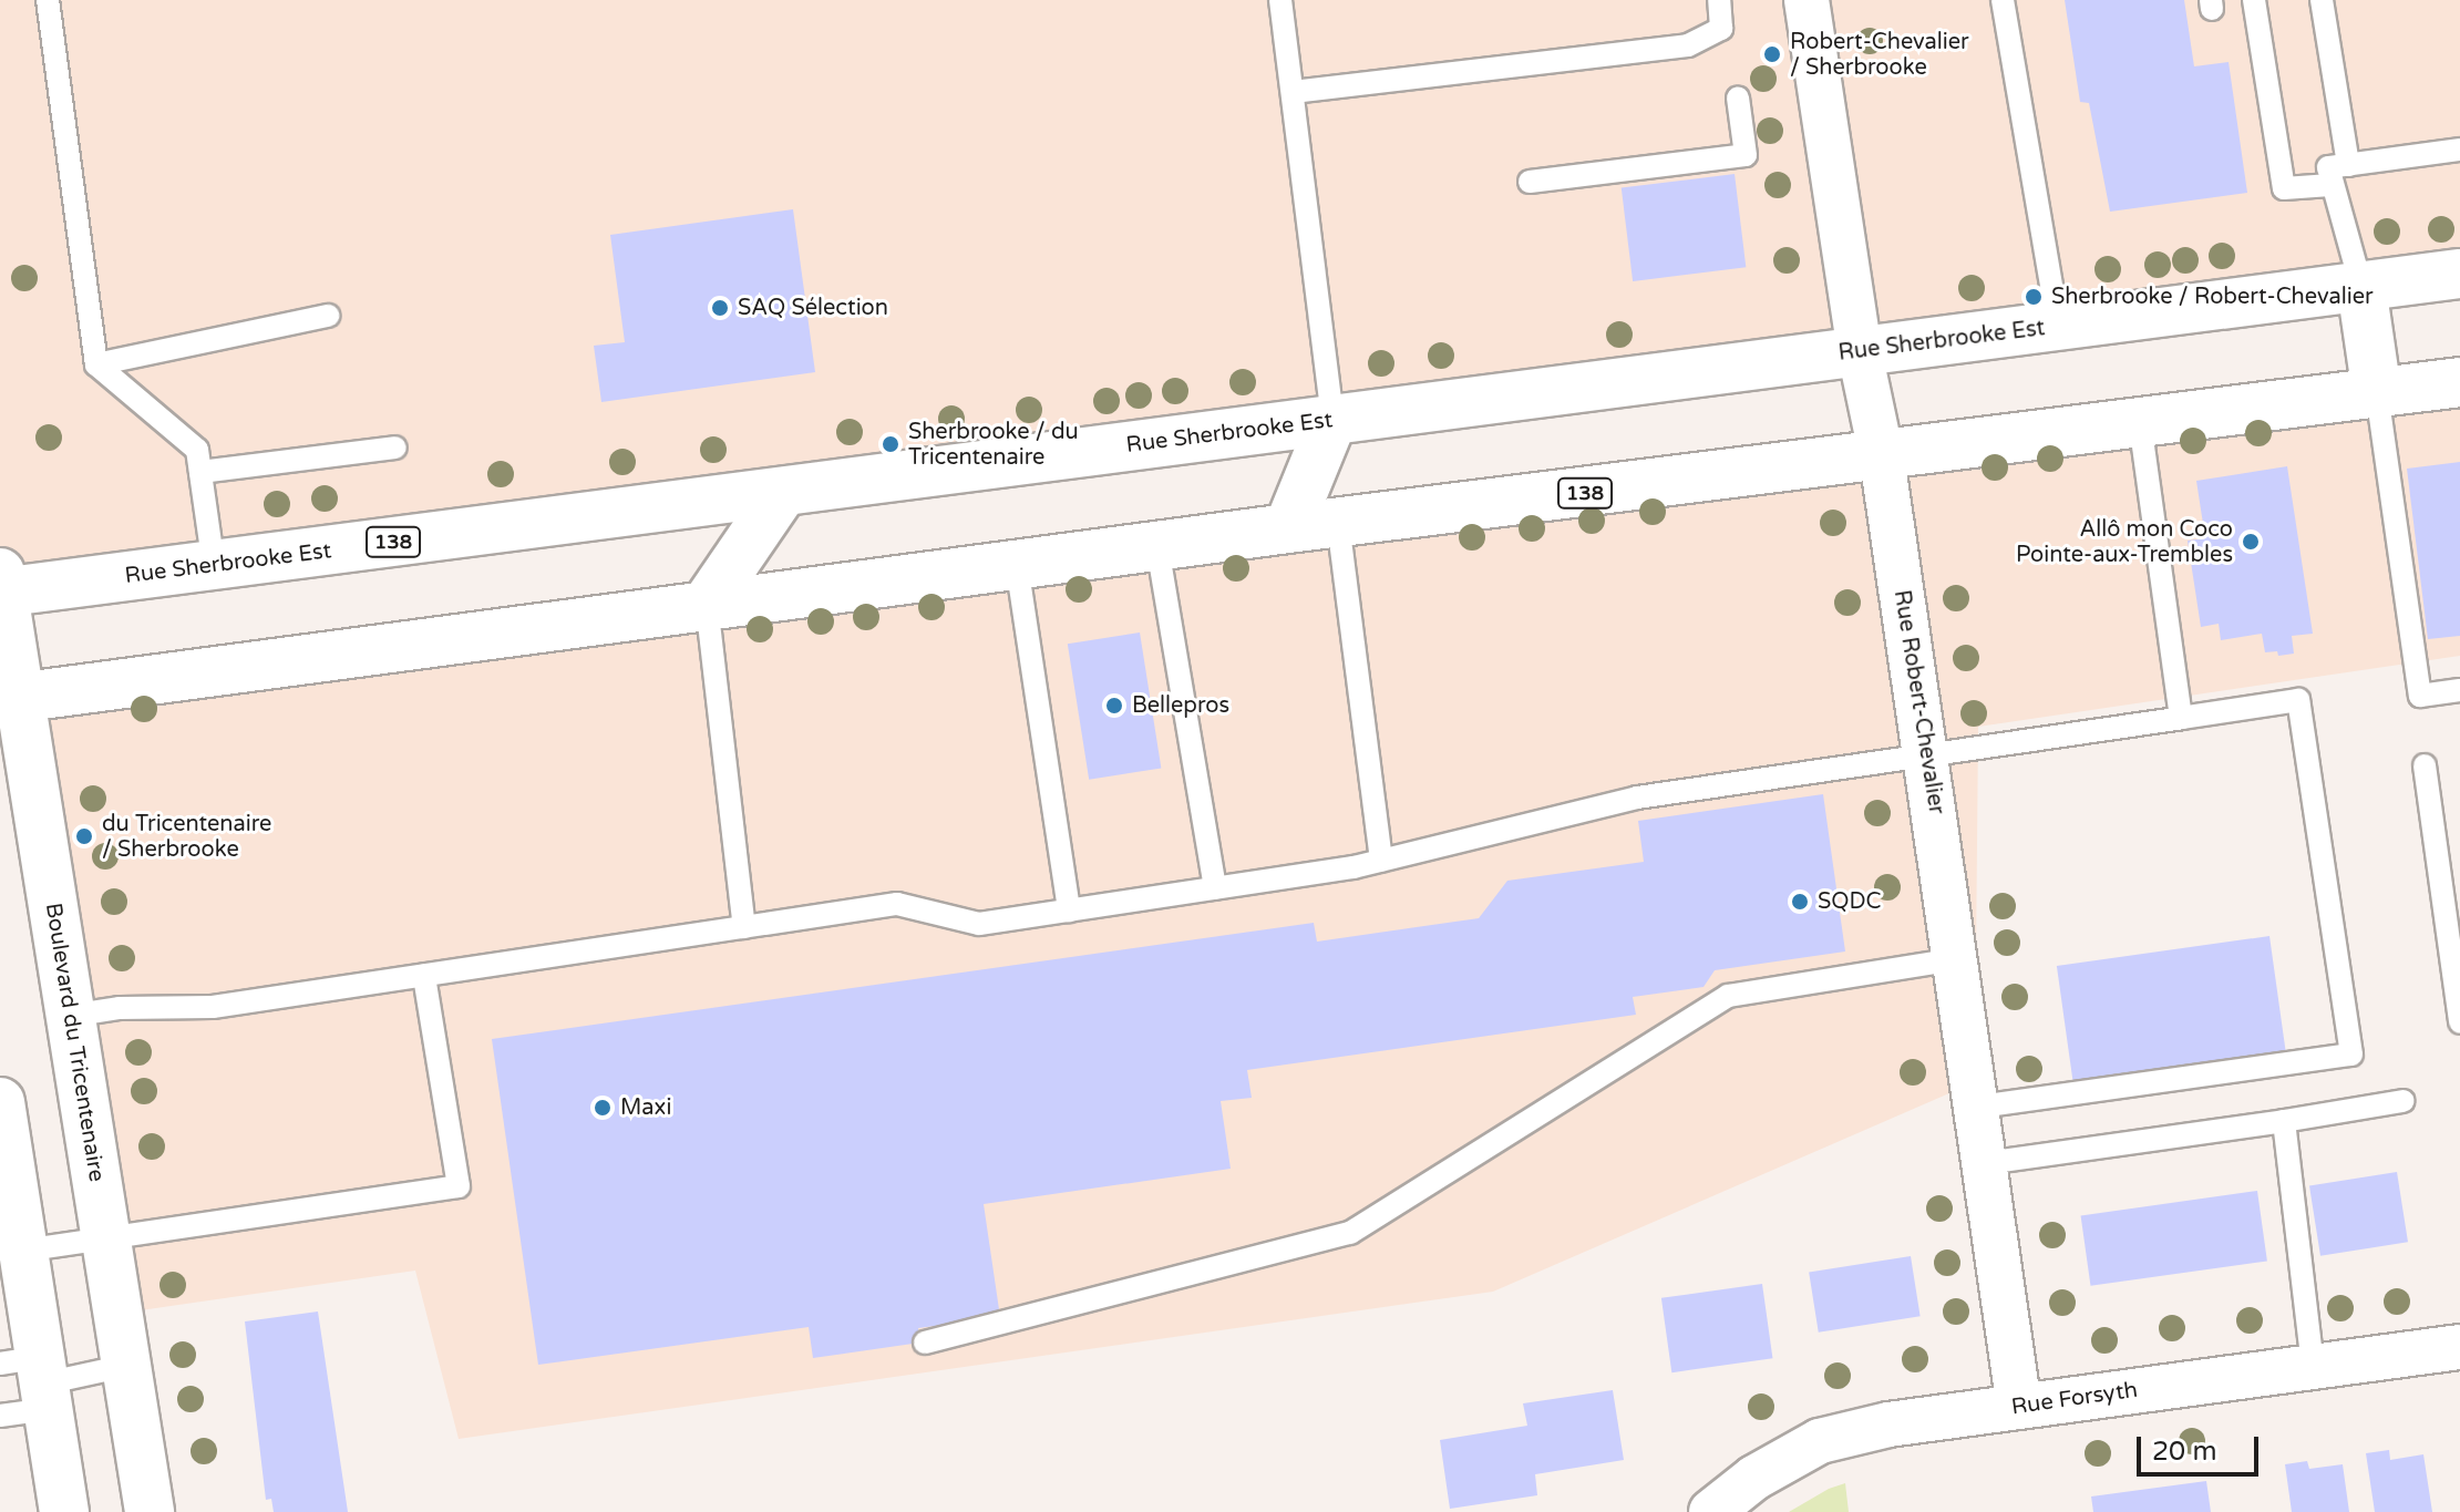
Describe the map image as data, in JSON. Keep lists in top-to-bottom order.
{
  "streets": {
    "main road": ["Rue Sherbrooke Est", "138", "Boulevard du Tricentenaire"],
    "street": ["Rue Robert-Chevalier", "Rue Forsyth"]
  },
  "crossings": [
    ["Rue Sherbrooke Est", "Rue Robert-Chevalier"],
    ["Rue Sherbrooke Est", "Boulevard du Tricentenaire"],
    ["138", "Rue Robert-Chevalier"],
    ["138", "Boulevard du Tricentenaire"],
    ["Rue Robert-Chevalier", "Rue Forsyth"]
  ],
  "places": [
    "Robert-Chevalier / Sherbrooke",
    "Sherbrooke / Robert-Chevalier",
    "SAQ Sélection",
    "Sherbrooke / du Tricentenaire",
    "Allô mon Coco Pointe-aux-Trembles",
    "Bellepros",
    "du Tricentenaire / Sherbrooke",
    "SQDC",
    "Maxi"
  ],
  "scale_bar": "20 m"
}
